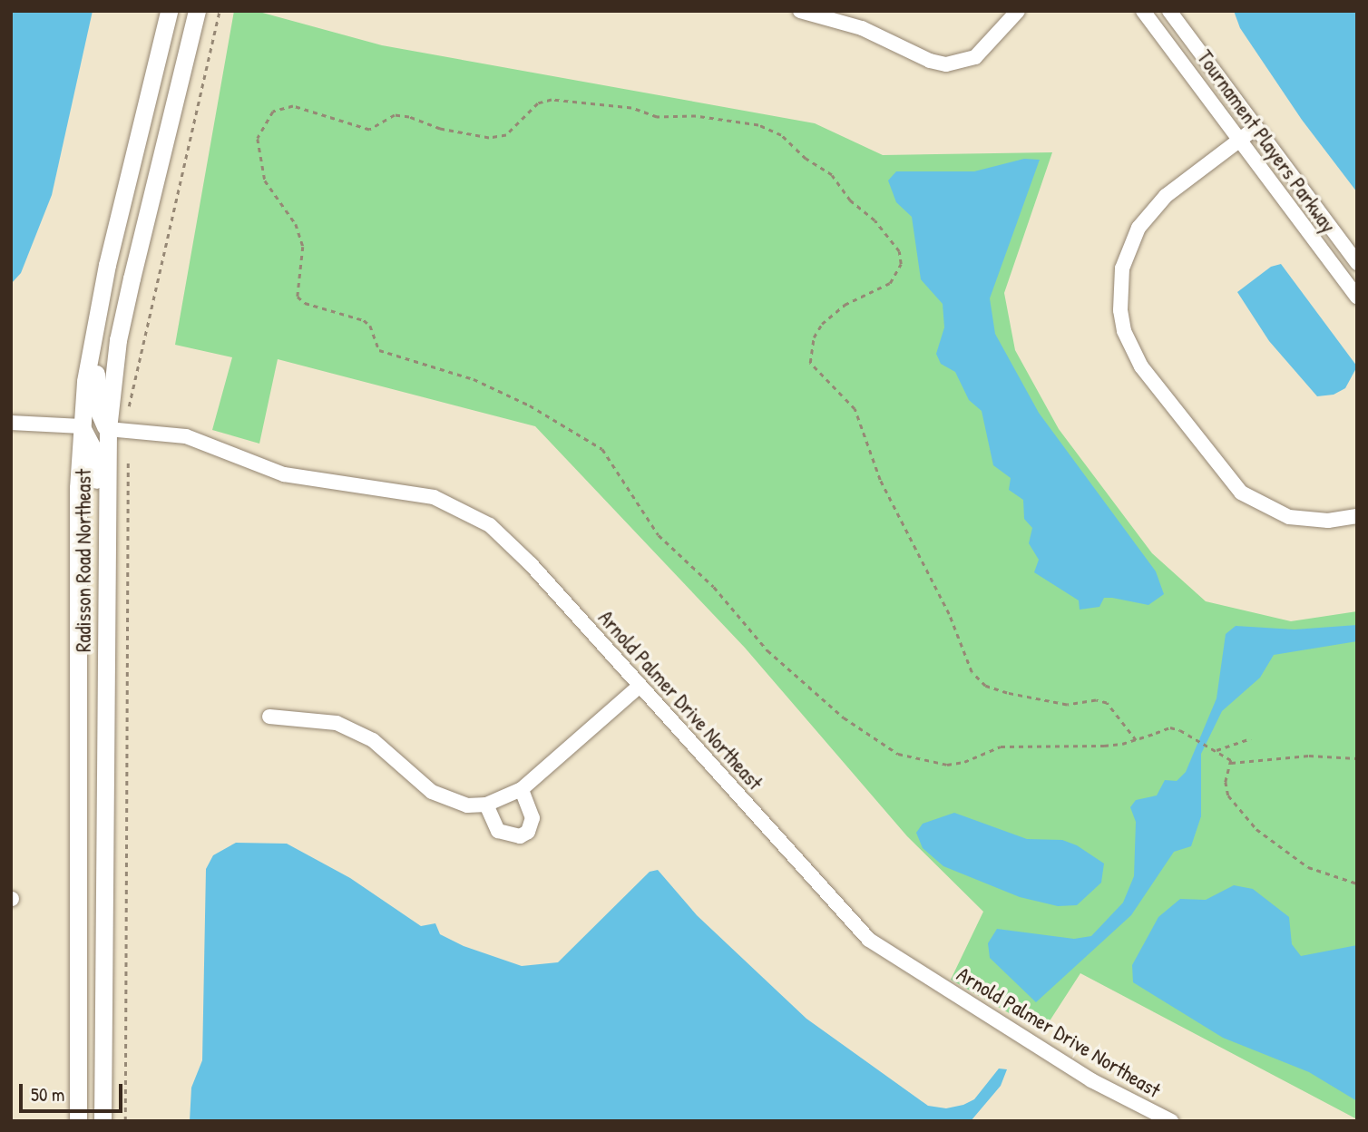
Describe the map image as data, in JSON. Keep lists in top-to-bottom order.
{
  "streets": {
    "main road": ["Radisson Road Northeast"],
    "street": ["Tournament Players Parkway", "Arnold Palmer Drive Northeast"]
  },
  "crossings": [
    ["Radisson Road Northeast", "Arnold Palmer Drive Northeast"]
  ],
  "scale_bar": "50 m"
}
